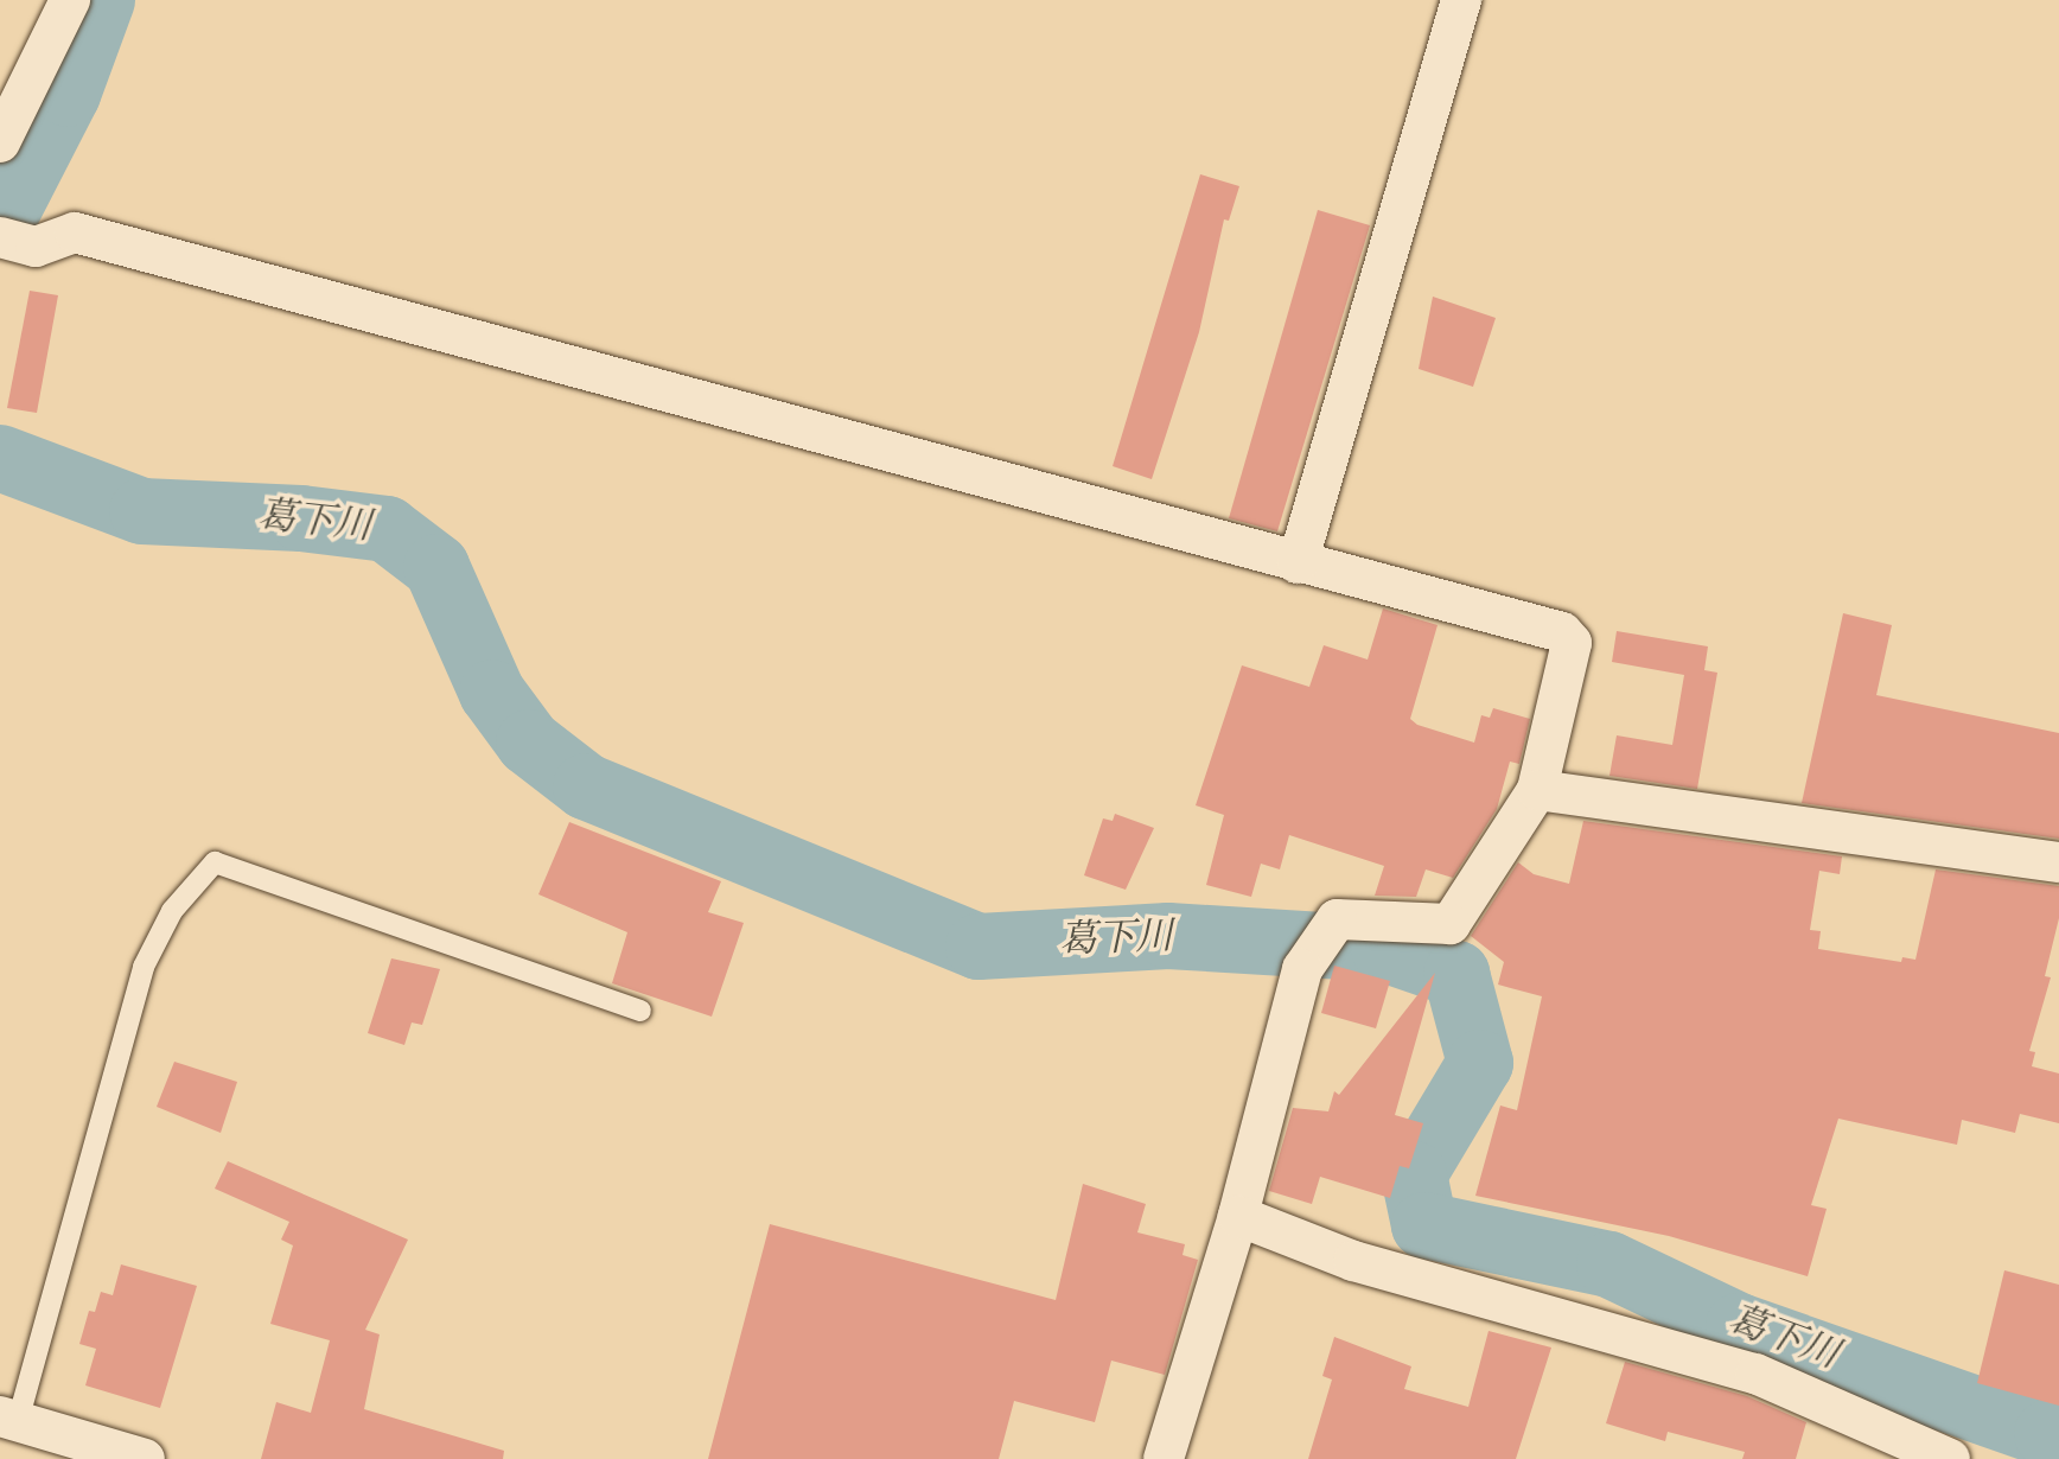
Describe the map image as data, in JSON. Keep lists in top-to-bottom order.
{
  "water": ["葛下川"]
}
